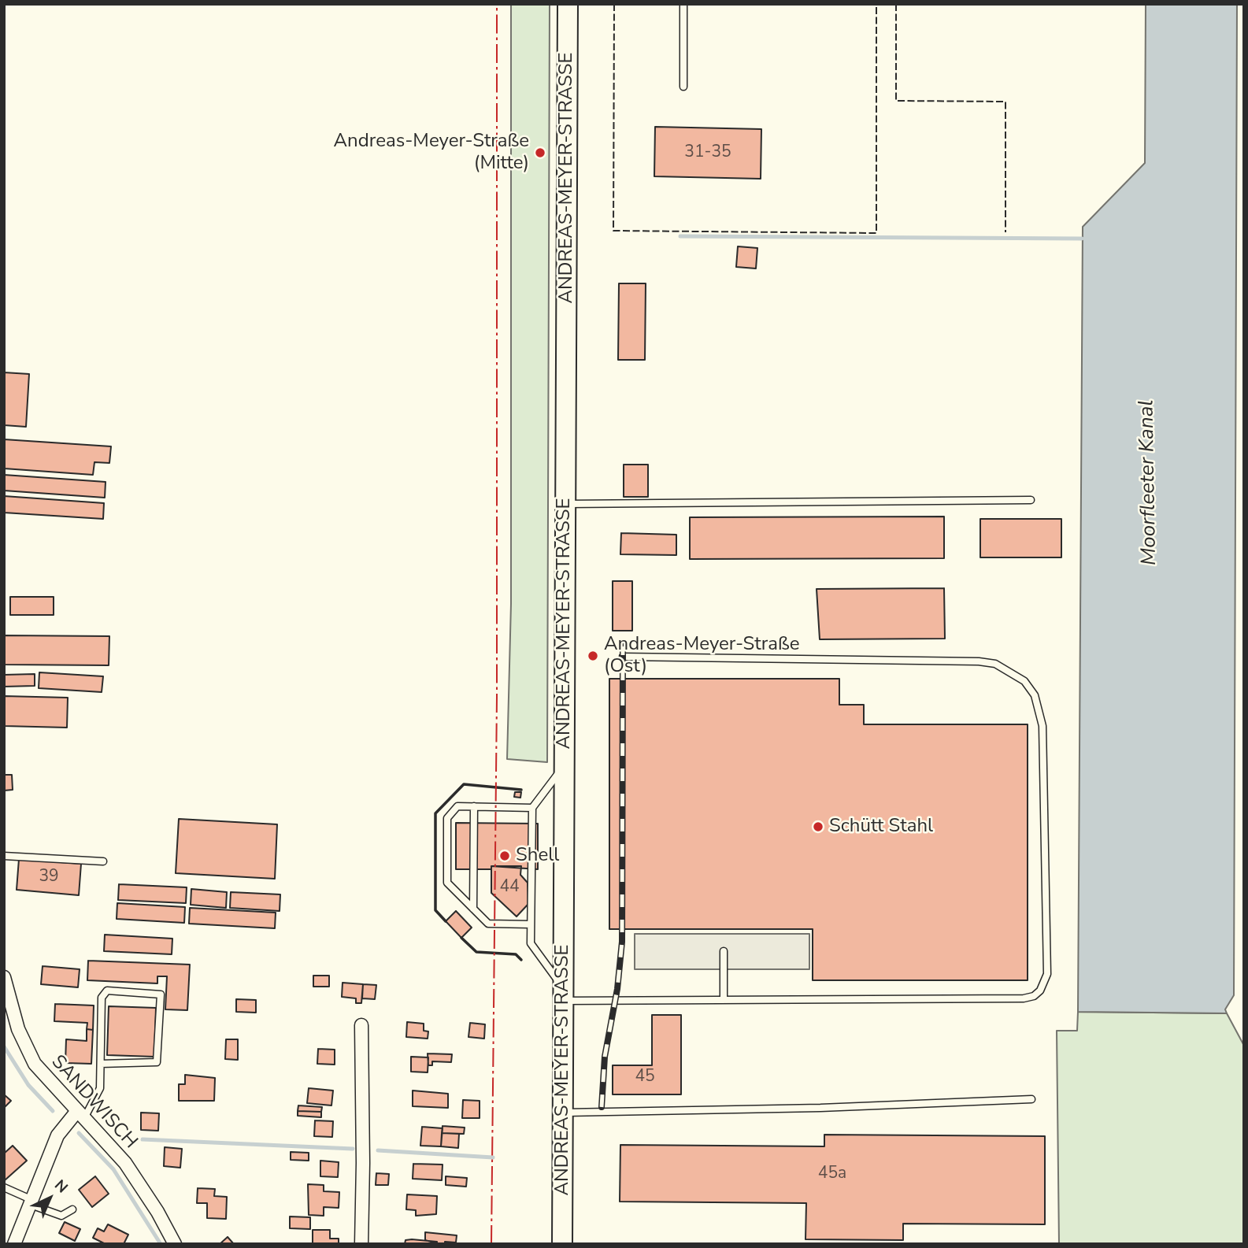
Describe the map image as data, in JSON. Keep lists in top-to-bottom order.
{
  "streets": {
    "main road": ["ANDREAS-MEYER-STRASSE"],
    "street": ["SANDWISCH"]
  },
  "water": ["Moorfleeter Kanal"],
  "places": [
    "Andreas-Meyer-Straße (Mitte)",
    "Andreas-Meyer-Straße (Ost)",
    "Schütt Stahl",
    "Shell"
  ],
  "house_numbers": [
    "31-35",
    "39",
    "44",
    "45",
    "45a"
  ],
  "north": "top right"
}
